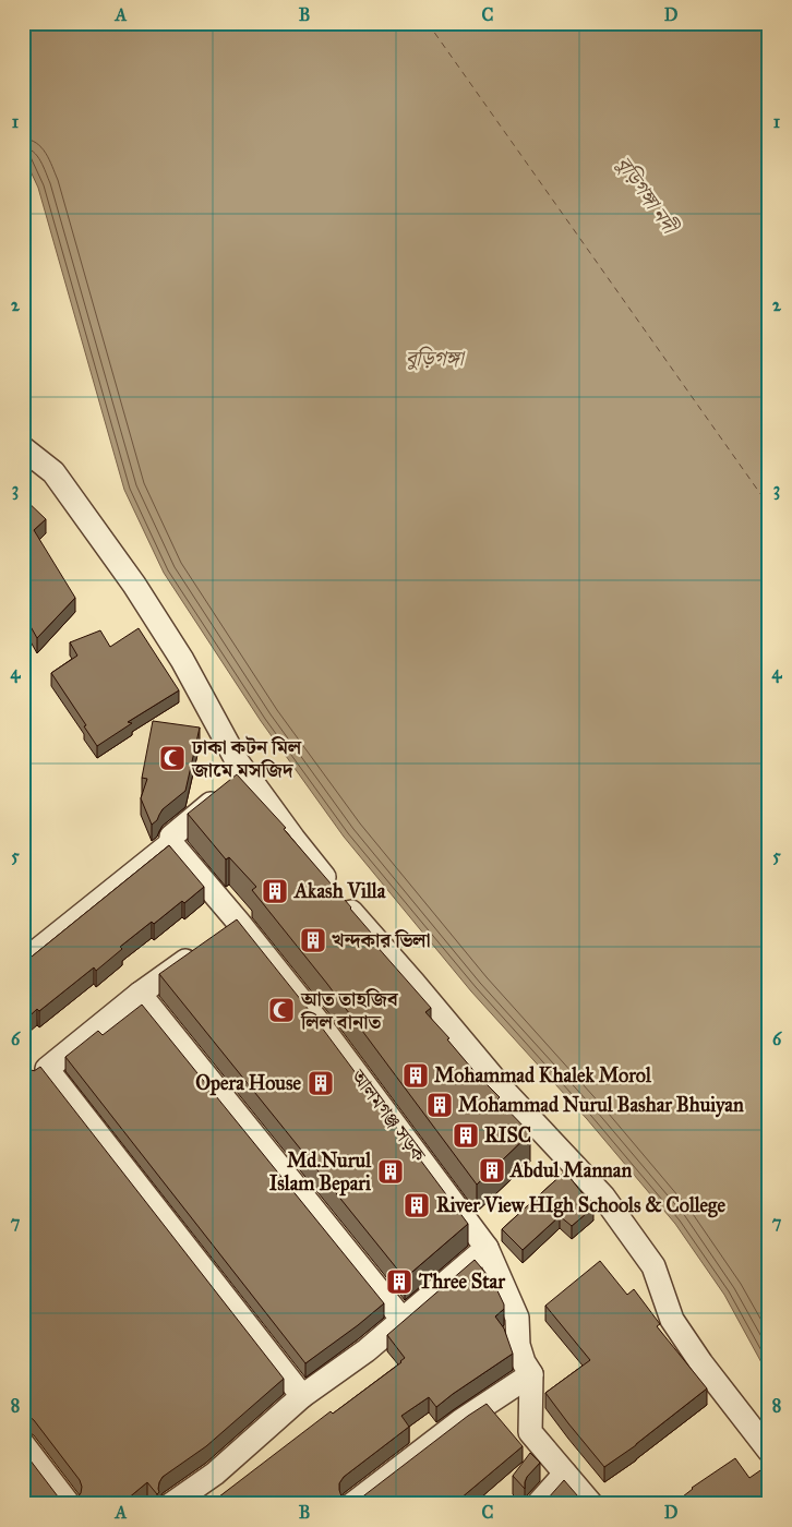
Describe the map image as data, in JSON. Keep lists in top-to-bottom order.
{
  "streets": {
    "street": ["আলমগঞ্জ সড়ক"]
  },
  "water": ["বুড়িগঙ্গা নদী", "বুড়িগঙ্গা"],
  "places": {
    "mosque": ["ঢাকা কটন মিল জামে মসজিদ", "আত তাহজিব লিল বানাত"],
    "building": [
      "Akash Villa",
      "খন্দকার ভিলা",
      "Mohammad Khalek Morol",
      "Opera House",
      "Mohammad Nurul Bashar Bhuiyan",
      "RISC",
      "Abdul Mannan",
      "Md.Nurul Islam Bepari",
      "River View HIgh Schools & College",
      "Three Star"
    ]
  },
  "grid": {
    "columns": [
      "A",
      "B",
      "C",
      "D"
    ],
    "rows": [
      "1",
      "2",
      "3",
      "4",
      "5",
      "6",
      "7",
      "8"
    ]
  }
}
